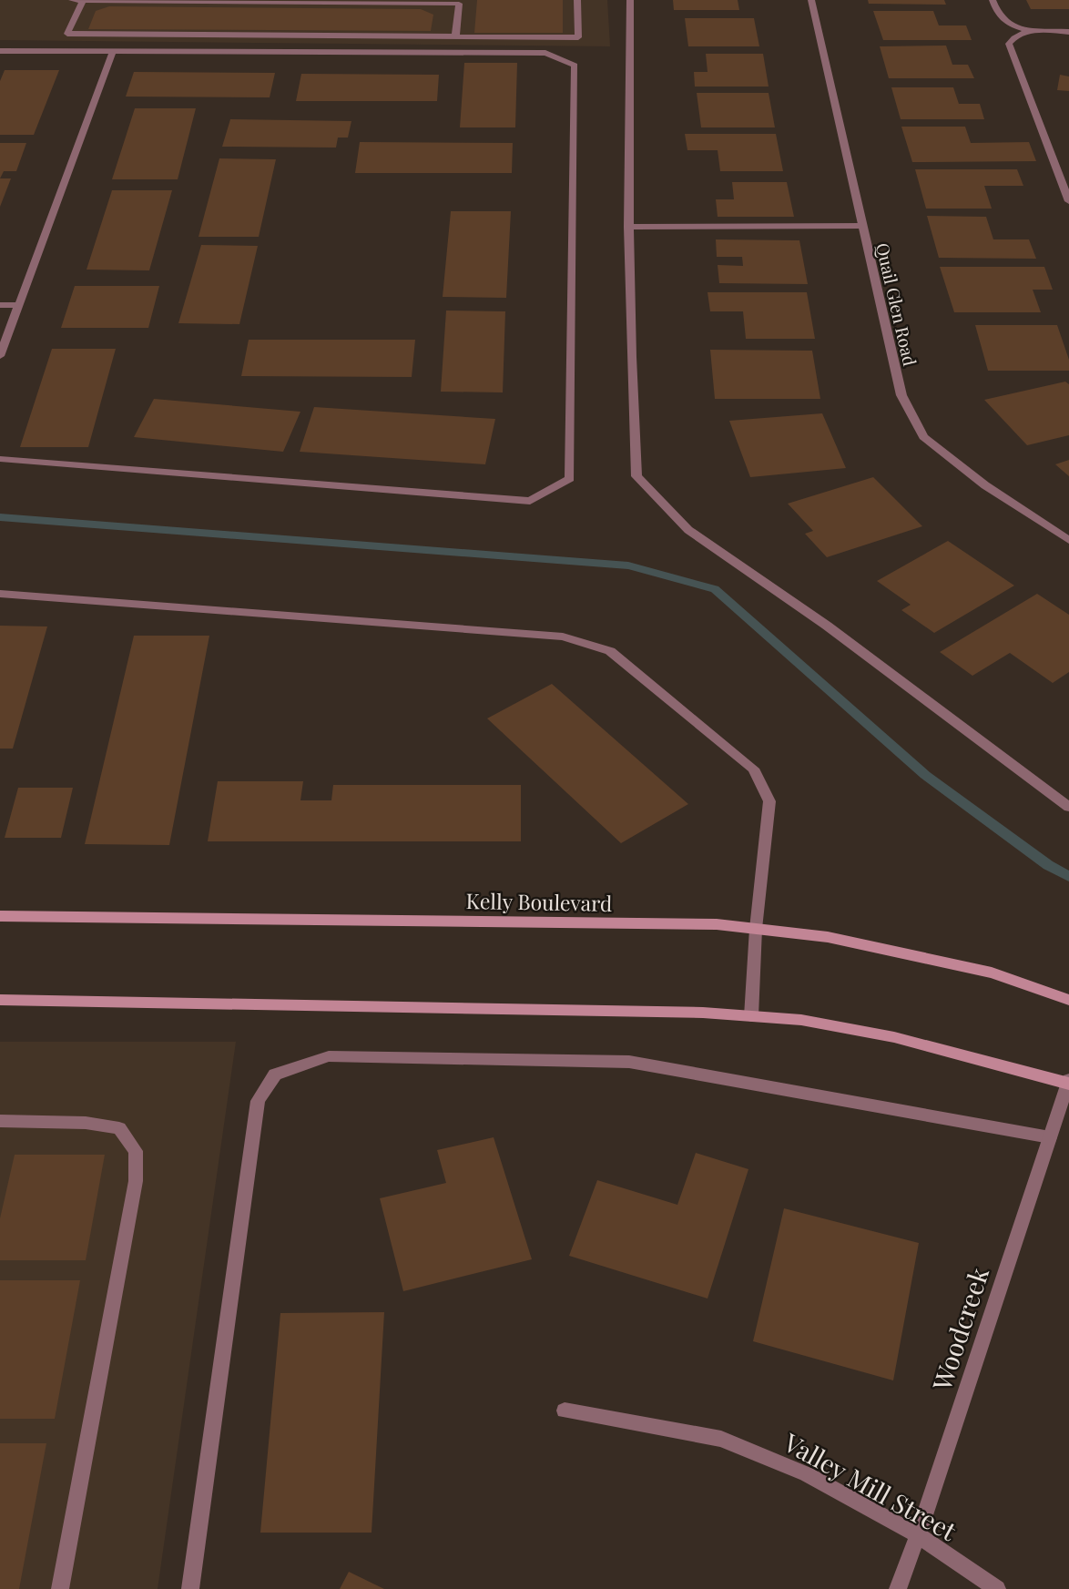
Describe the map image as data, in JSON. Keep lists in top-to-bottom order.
{
  "streets": {
    "main road": ["Kelly Boulevard"],
    "street": ["Quail Glen Road", "Woodcreek", "Valley Mill Street"]
  },
  "crossings": [
    ["Woodcreek", "Valley Mill Street"]
  ]
}
